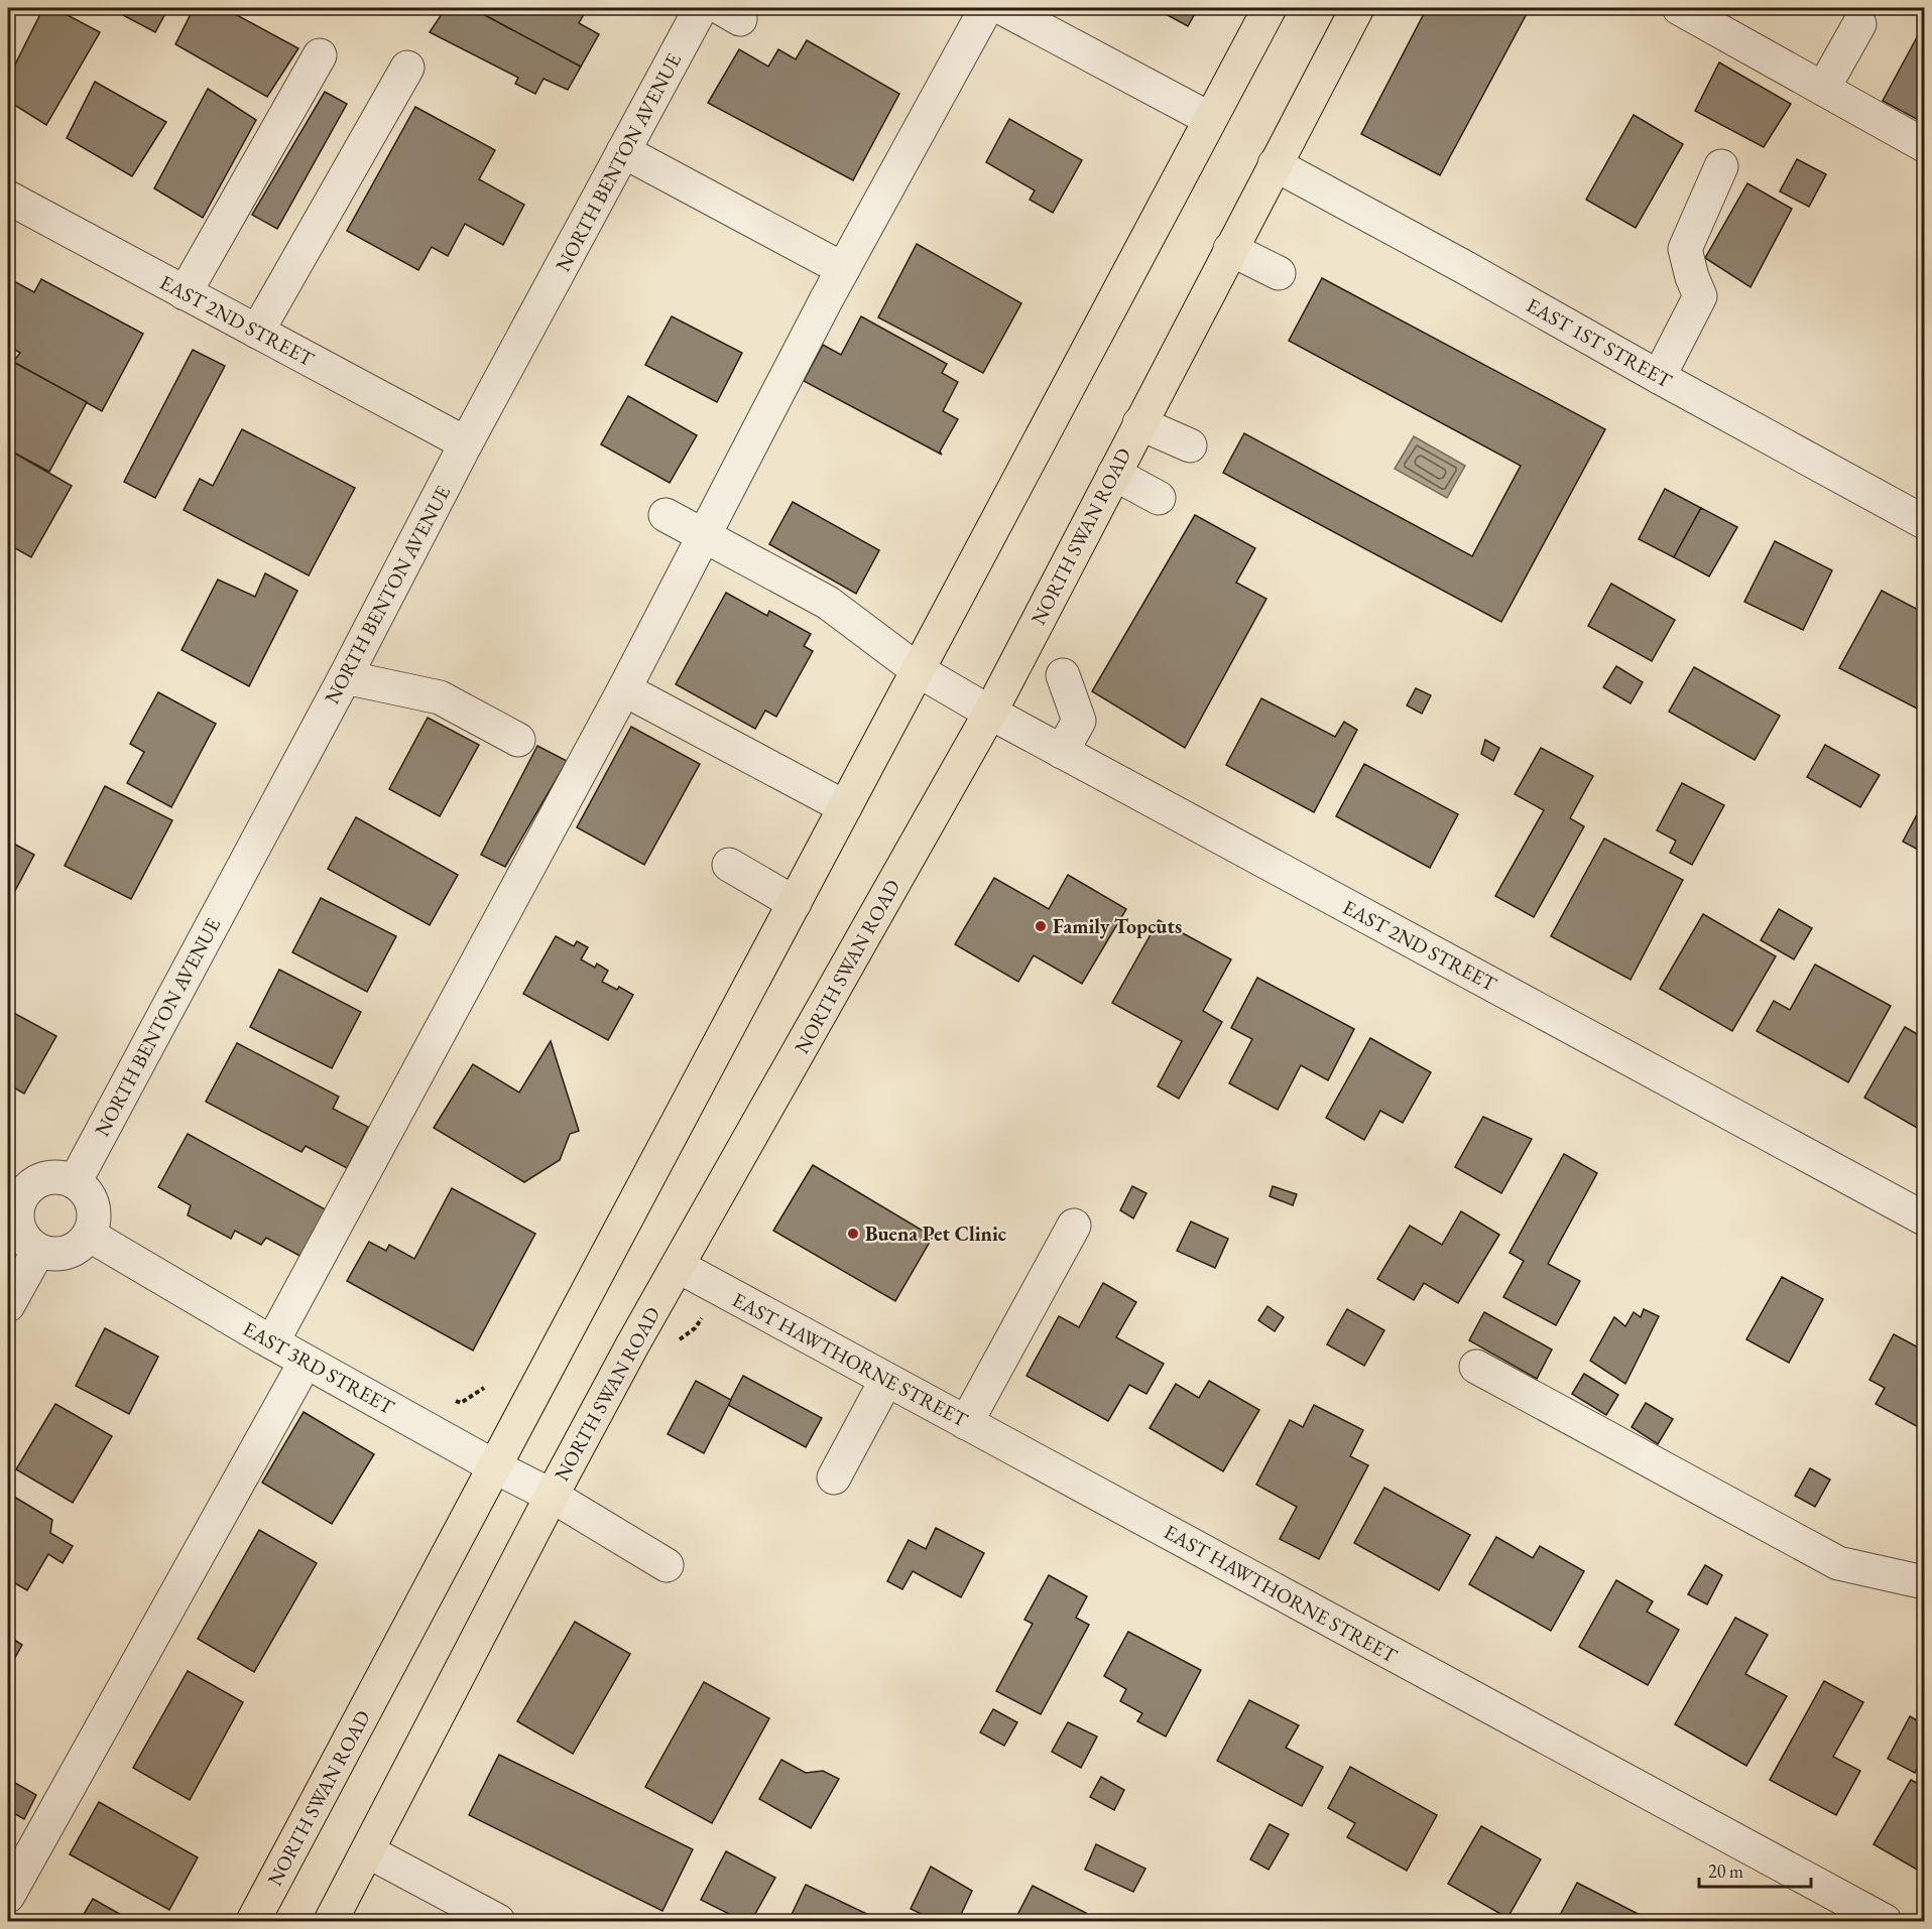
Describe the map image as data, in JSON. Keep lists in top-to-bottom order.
{
  "streets": {
    "main road": ["NORTH SWAN ROAD"],
    "street": [
      "NORTH BENTON AVENUE",
      "EAST 2ND STREET",
      "EAST 1ST STREET",
      "EAST HAWTHORNE STREET",
      "EAST 3RD STREET"
    ]
  },
  "crossings": [
    ["NORTH BENTON AVENUE", "EAST 2ND STREET"],
    ["NORTH BENTON AVENUE", "EAST 3RD STREET"],
    ["EAST 2ND STREET", "NORTH SWAN ROAD"],
    ["EAST 1ST STREET", "NORTH SWAN ROAD"],
    ["NORTH SWAN ROAD", "EAST HAWTHORNE STREET"],
    ["NORTH SWAN ROAD", "EAST 3RD STREET"]
  ],
  "places": ["Family Topcuts", "Buena Pet Clinic"],
  "scale_bar": "20 m"
}
